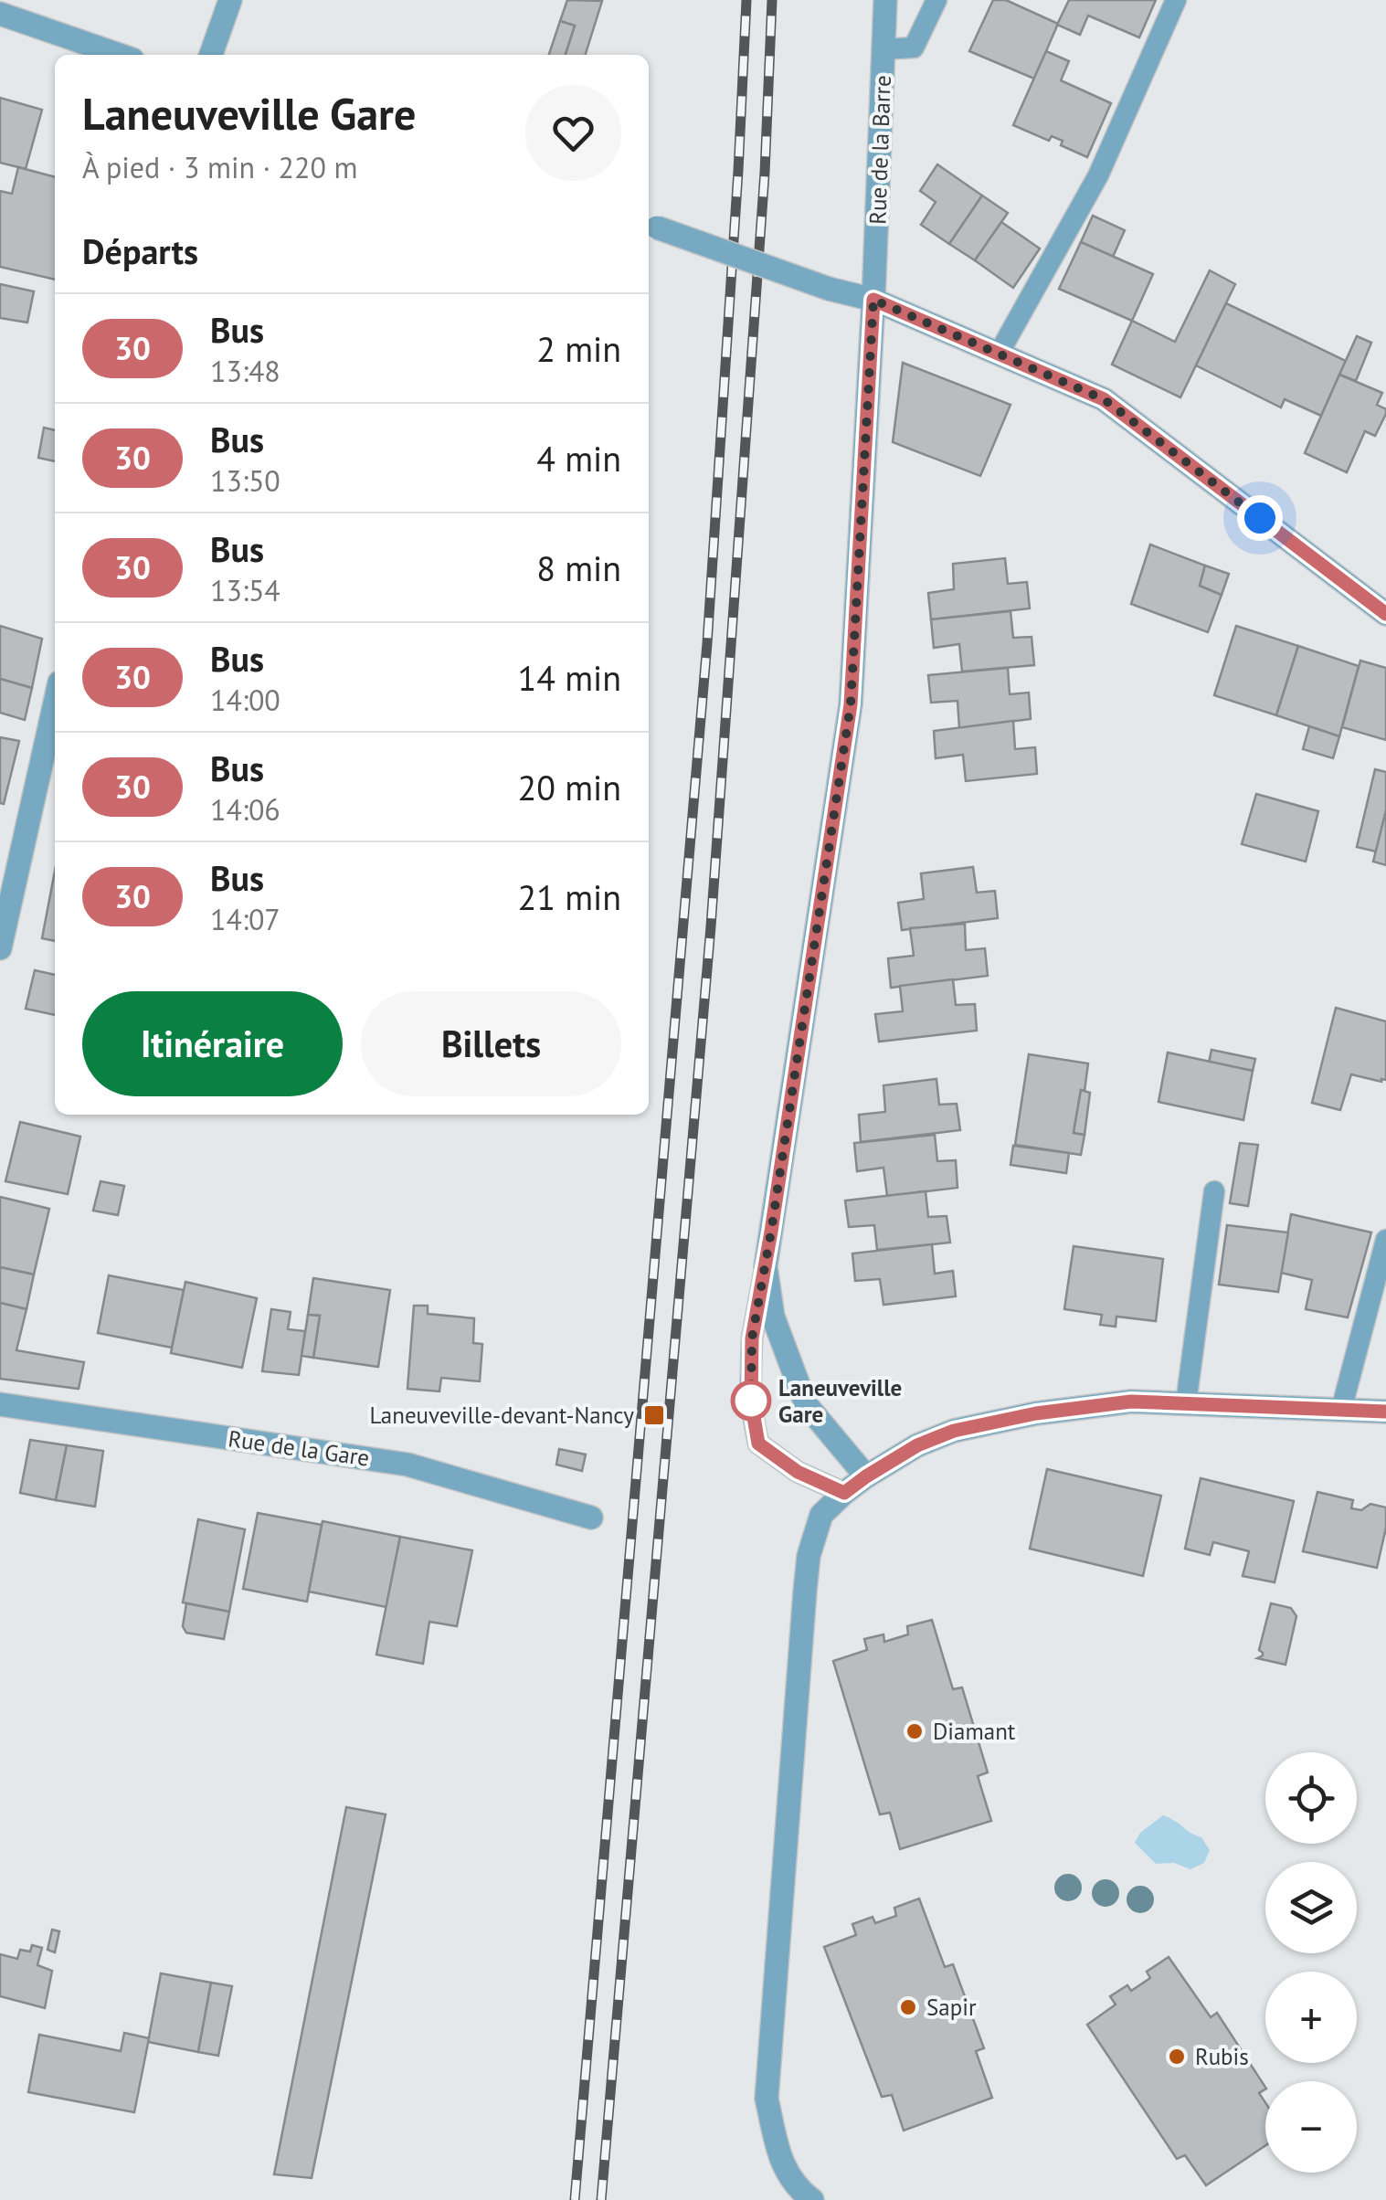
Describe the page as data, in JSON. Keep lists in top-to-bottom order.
{
  "streets": {
    "street": ["Rue de la Barre", "Rue de la Gare"]
  },
  "places": {
    "other": [
      "Laneuveville Gare",
      "Diamant",
      "Sapir",
      "Rubis"
    ],
    "transit": ["Laneuveville-devant-Nancy"]
  },
  "lines": ["bus line 30"],
  "page": {
    "heading": [
      ["Laneuveville Gare", "À pied · 3 min · 220 m"],
      "Départs"
    ],
    "list": [
      {
        "mark": "30",
        "name": "Bus",
        "note": "13:48",
        "value": "2 min"
      },
      {
        "mark": "30",
        "name": "Bus",
        "note": "13:50",
        "value": "4 min"
      },
      {
        "mark": "30",
        "name": "Bus",
        "note": "13:54",
        "value": "8 min"
      },
      {
        "mark": "30",
        "name": "Bus",
        "note": "14:00",
        "value": "14 min"
      },
      {
        "mark": "30",
        "name": "Bus",
        "note": "14:06",
        "value": "20 min"
      },
      {
        "mark": "30",
        "name": "Bus",
        "note": "14:07",
        "value": "21 min"
      }
    ],
    "buttons": ["Itinéraire", "Billets"],
    "map_buttons": ["+", "−"]
  }
}
